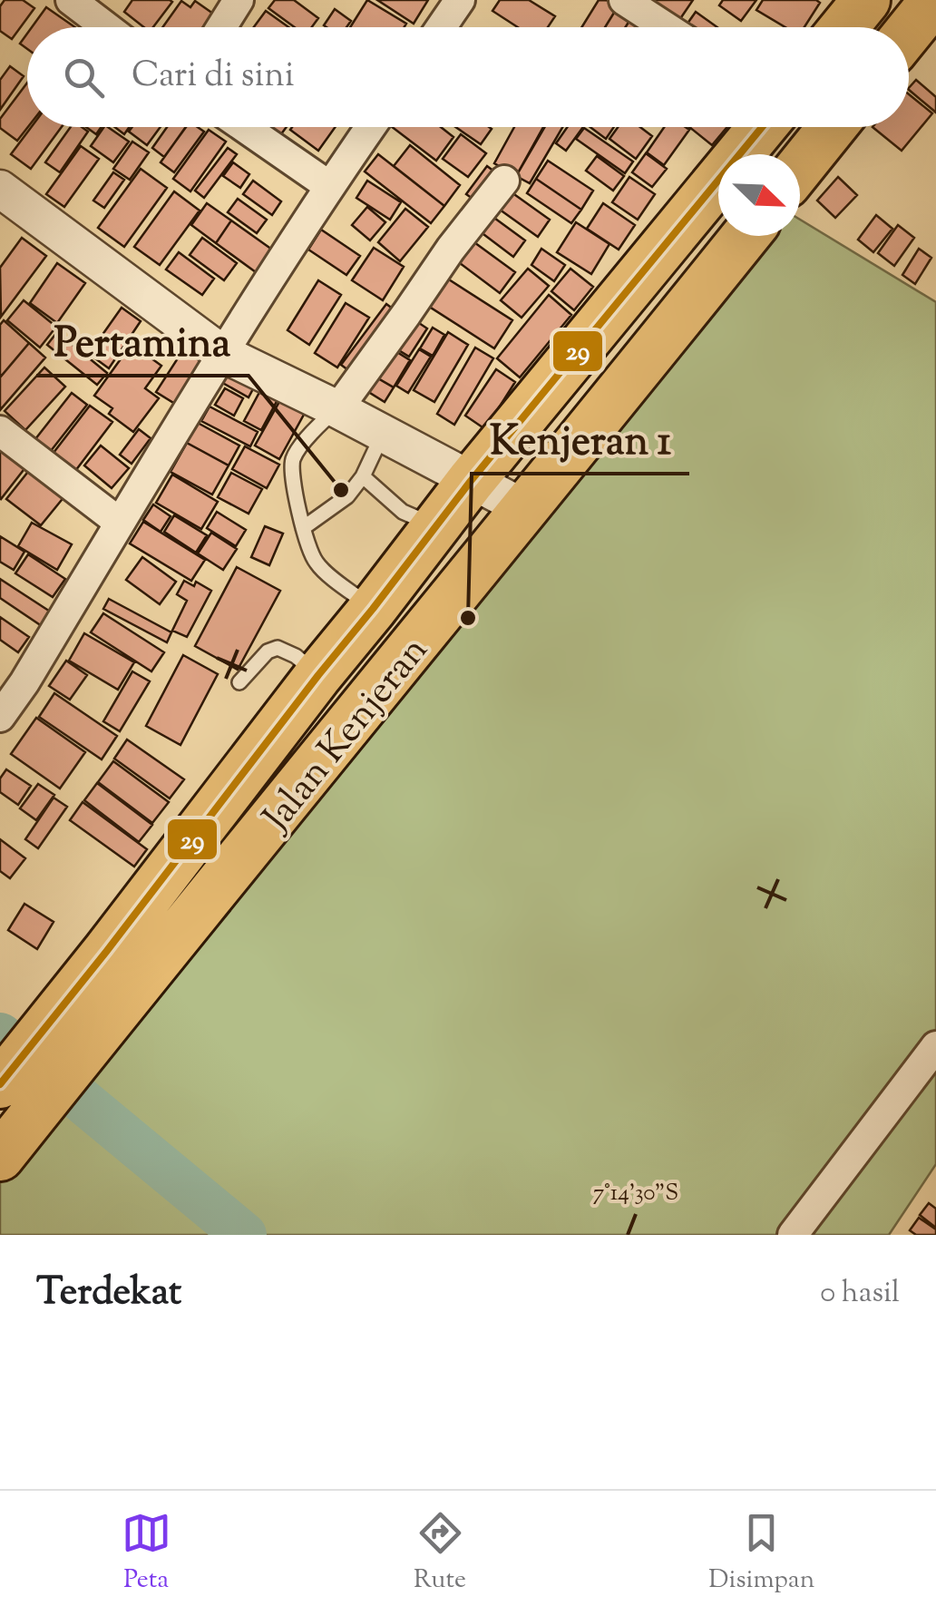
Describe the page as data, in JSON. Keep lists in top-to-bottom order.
{
  "streets": {
    "highway": ["Jalan Kenjeran"]
  },
  "places": ["Pertamina", "Kenjeran 1"],
  "lines": ["transit line 29"],
  "north": "bottom right",
  "page": {
    "search": "Cari di sini",
    "heading": ["Terdekat", "0 hasil"],
    "nav": ["Peta", "Rute", "Disimpan"]
  },
  "coordinates": ["7°14'30\"S"]
}
